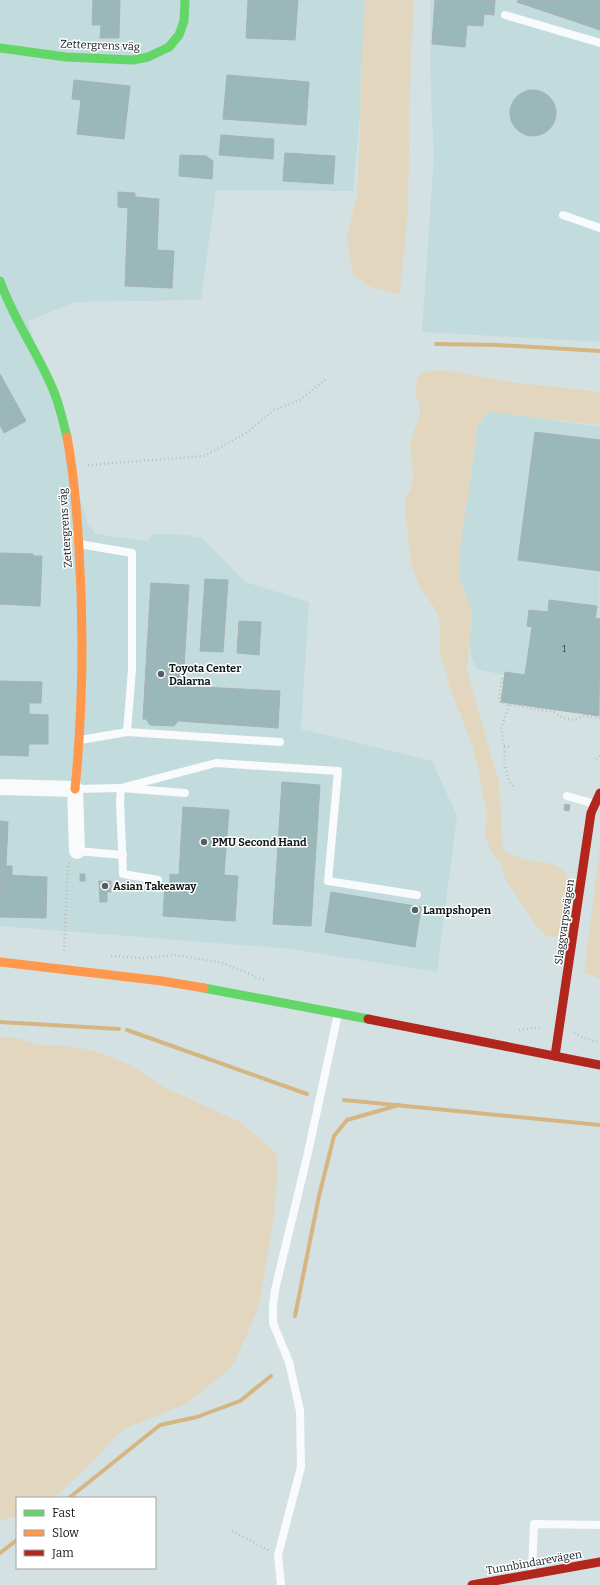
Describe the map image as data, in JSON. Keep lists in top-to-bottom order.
{
  "streets": {
    "street": ["Zettergrens väg", "Slaggvarpsvägen", "Tunnbindarevägen"]
  },
  "places": [
    "Toyota Center Dalarna",
    "PMU Second Hand",
    "Asian Takeaway",
    "Lampshopen"
  ],
  "house_numbers": ["1"],
  "legend": ["Fast", "Slow", "Jam"]
}
